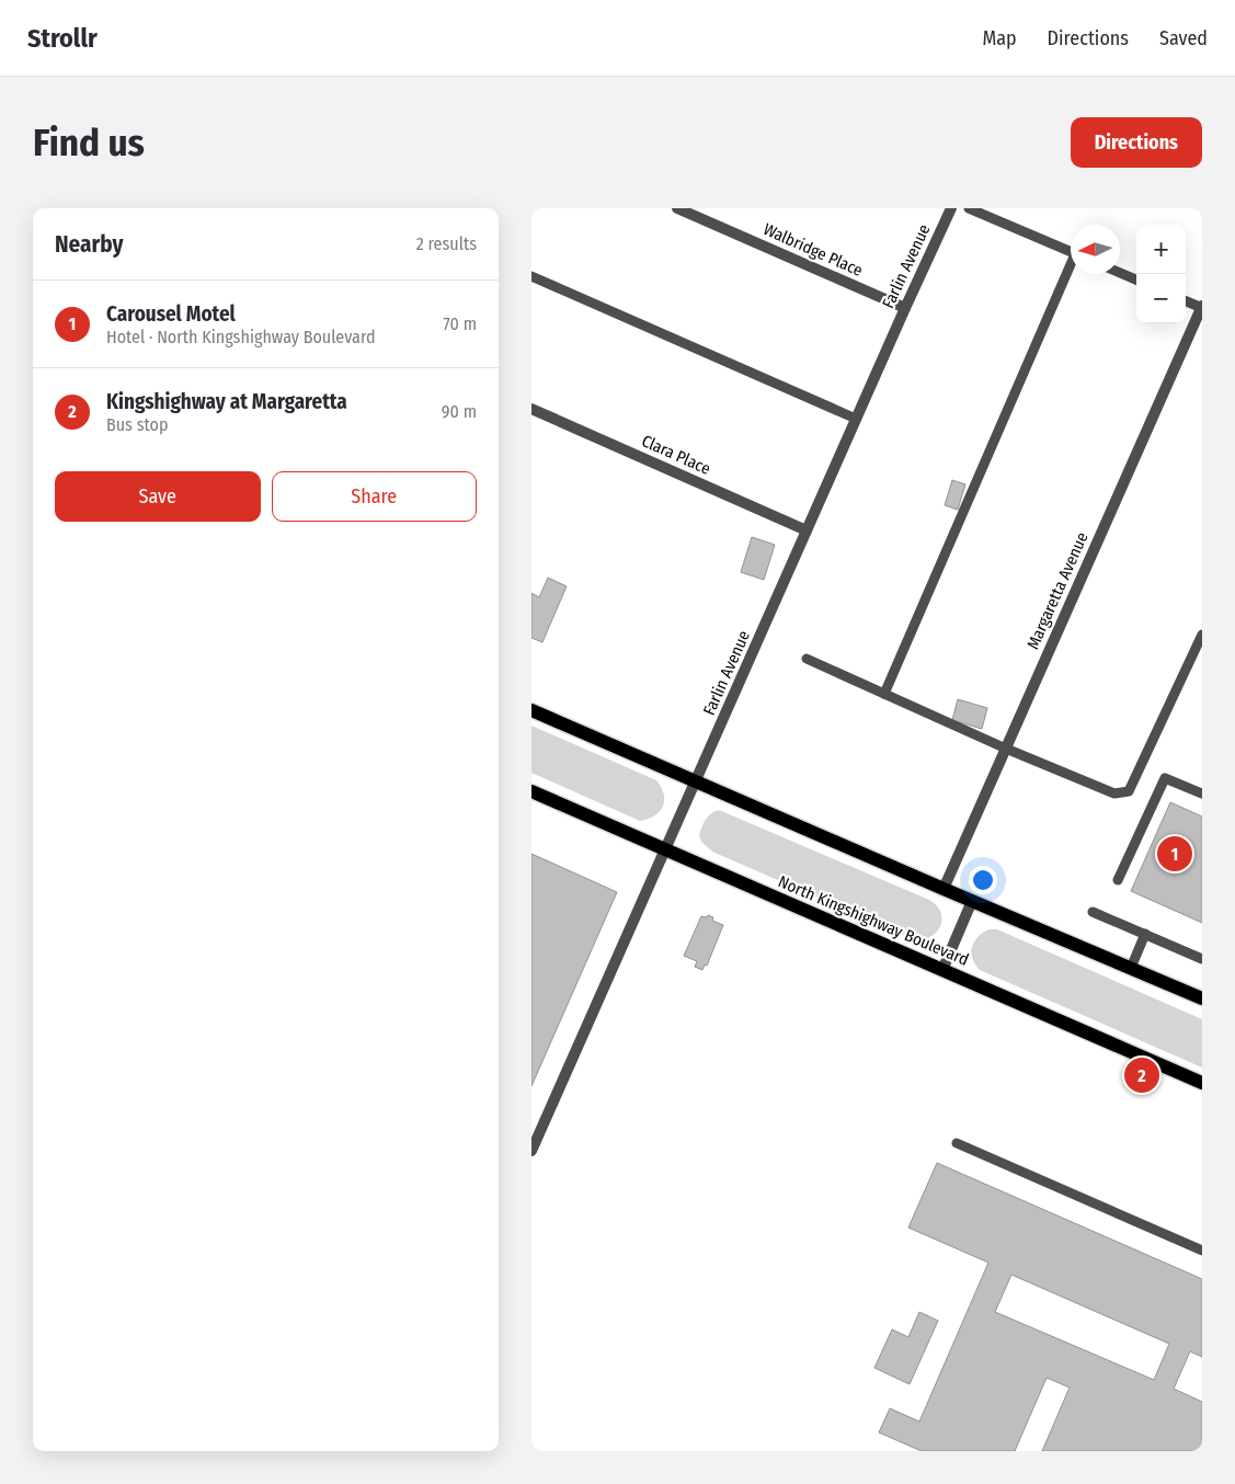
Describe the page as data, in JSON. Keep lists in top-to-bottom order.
{
  "streets": {
    "main road": ["North Kingshighway Boulevard"],
    "street": [
      "Walbridge Place",
      "Farlin Avenue",
      "Clara Place",
      "Margaretta Avenue"
    ]
  },
  "crossings": [
    ["Walbridge Place", "Farlin Avenue"],
    ["Farlin Avenue", "Clara Place"],
    ["Farlin Avenue", "North Kingshighway Boulevard"]
  ],
  "north": "left",
  "page": {
    "header": "Strollr",
    "nav": ["Map", "Directions", "Saved"],
    "buttons": [
      "Directions",
      ["Save", "Share"]
    ],
    "title": "Find us",
    "heading": ["Nearby", "2 results"],
    "map_buttons": ["+", "−"],
    "list": [
      {
        "mark": "1",
        "name": "Carousel Motel",
        "note": "Hotel · North Kingshighway Boulevard",
        "value": "70 m"
      },
      {
        "mark": "2",
        "name": "Kingshighway at Margaretta",
        "note": "Bus stop",
        "value": "90 m"
      }
    ],
    "pins": ["1", "2"]
  }
}
